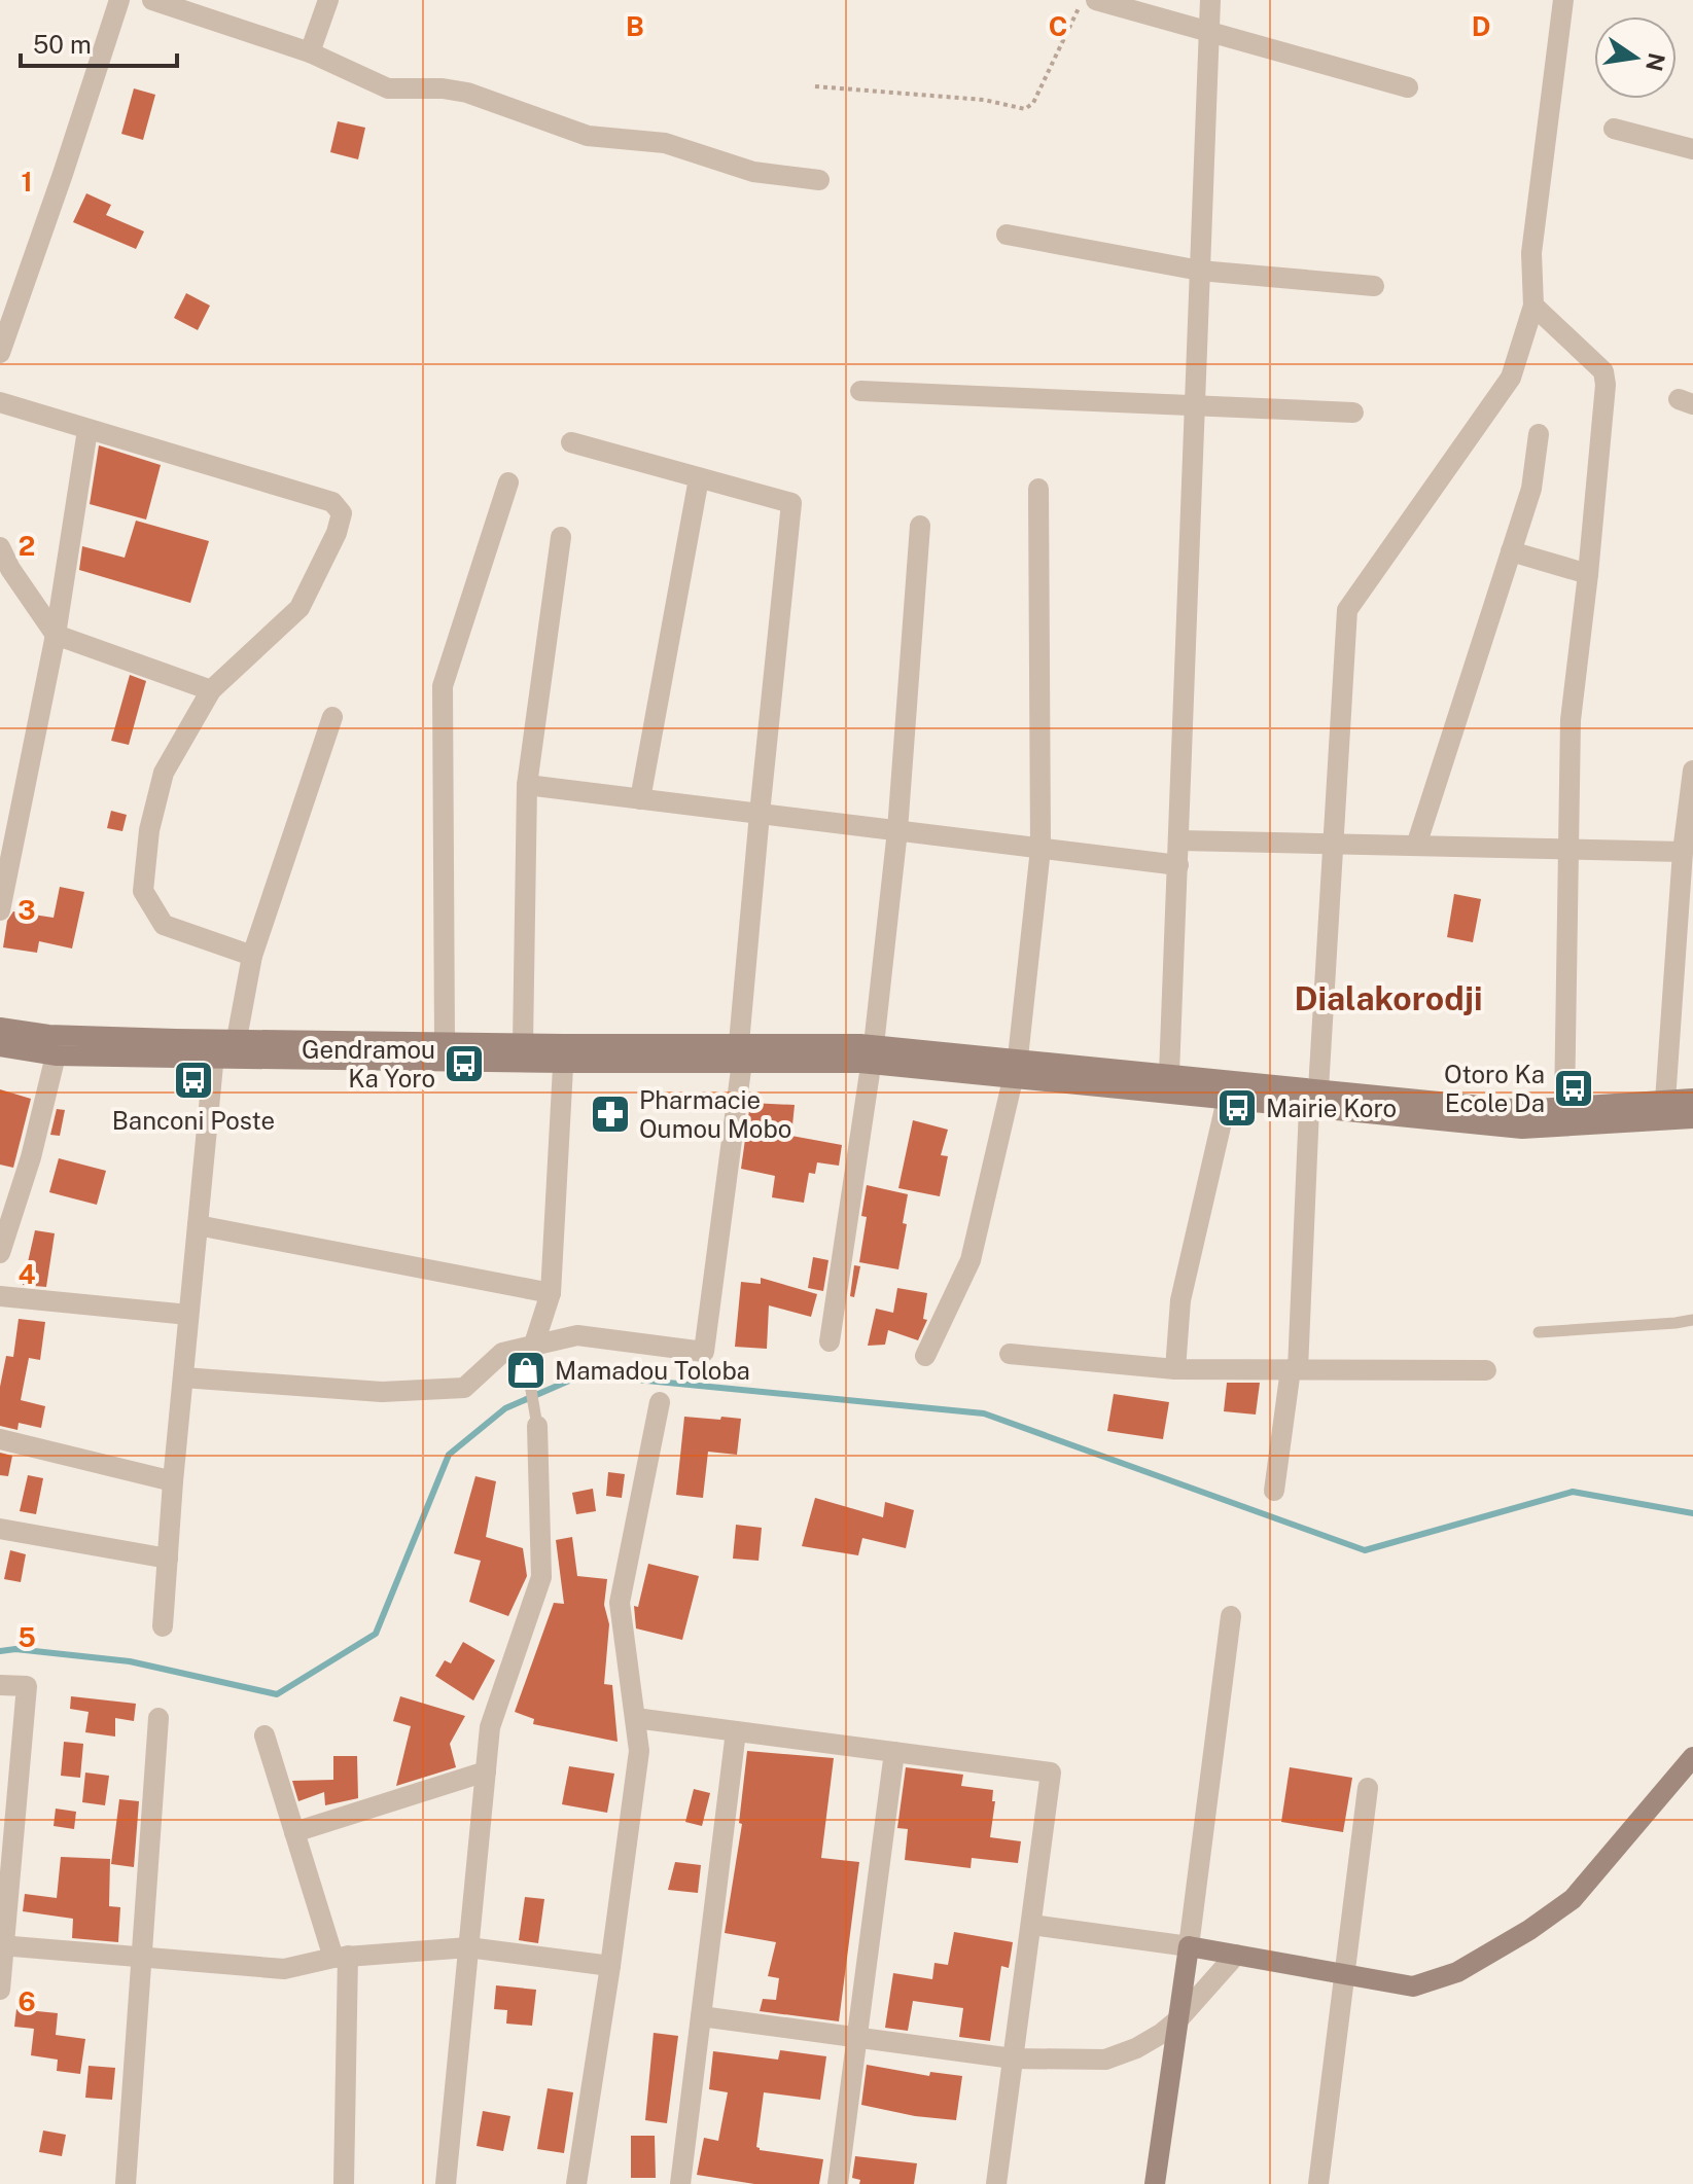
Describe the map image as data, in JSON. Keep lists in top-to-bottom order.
{
  "districts": ["Dialakorodji"],
  "places": {
    "bus stop": [
      "Gendramou Ka Yoro",
      "Banconi Poste",
      "Otoro Ka Ecole Da",
      "Mairie Koro"
    ],
    "pharmacy": ["Pharmacie Oumou Mobo"],
    "shop": ["Mamadou Toloba"]
  },
  "scale_bar": "50 m",
  "north": "right",
  "grid": {
    "columns": ["B", "C", "D"],
    "rows": [
      "1",
      "2",
      "3",
      "4",
      "5",
      "6"
    ]
  }
}
